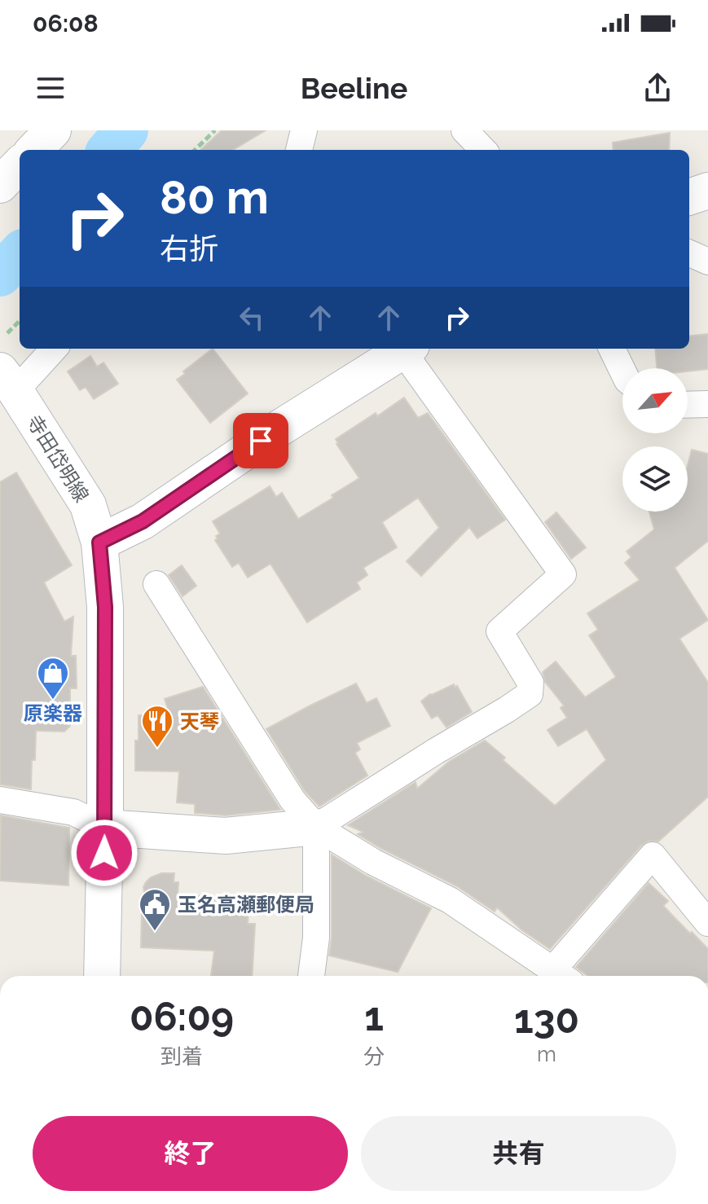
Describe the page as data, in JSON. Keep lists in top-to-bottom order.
{
  "streets": {
    "street": ["寺田岱明線"]
  },
  "places": {
    "shop": ["原楽器"],
    "restaurant": ["天琴"],
    "public building": ["玉名高瀬郵便局"]
  },
  "north": "top right",
  "page": {
    "status": "06:08",
    "header": "Beeline",
    "turn": ["80 m", "右折"],
    "eta": [
      "06:09",
      "到着",
      "1",
      "分",
      "130",
      "m"
    ],
    "buttons": ["終了", "共有"]
  }
}
